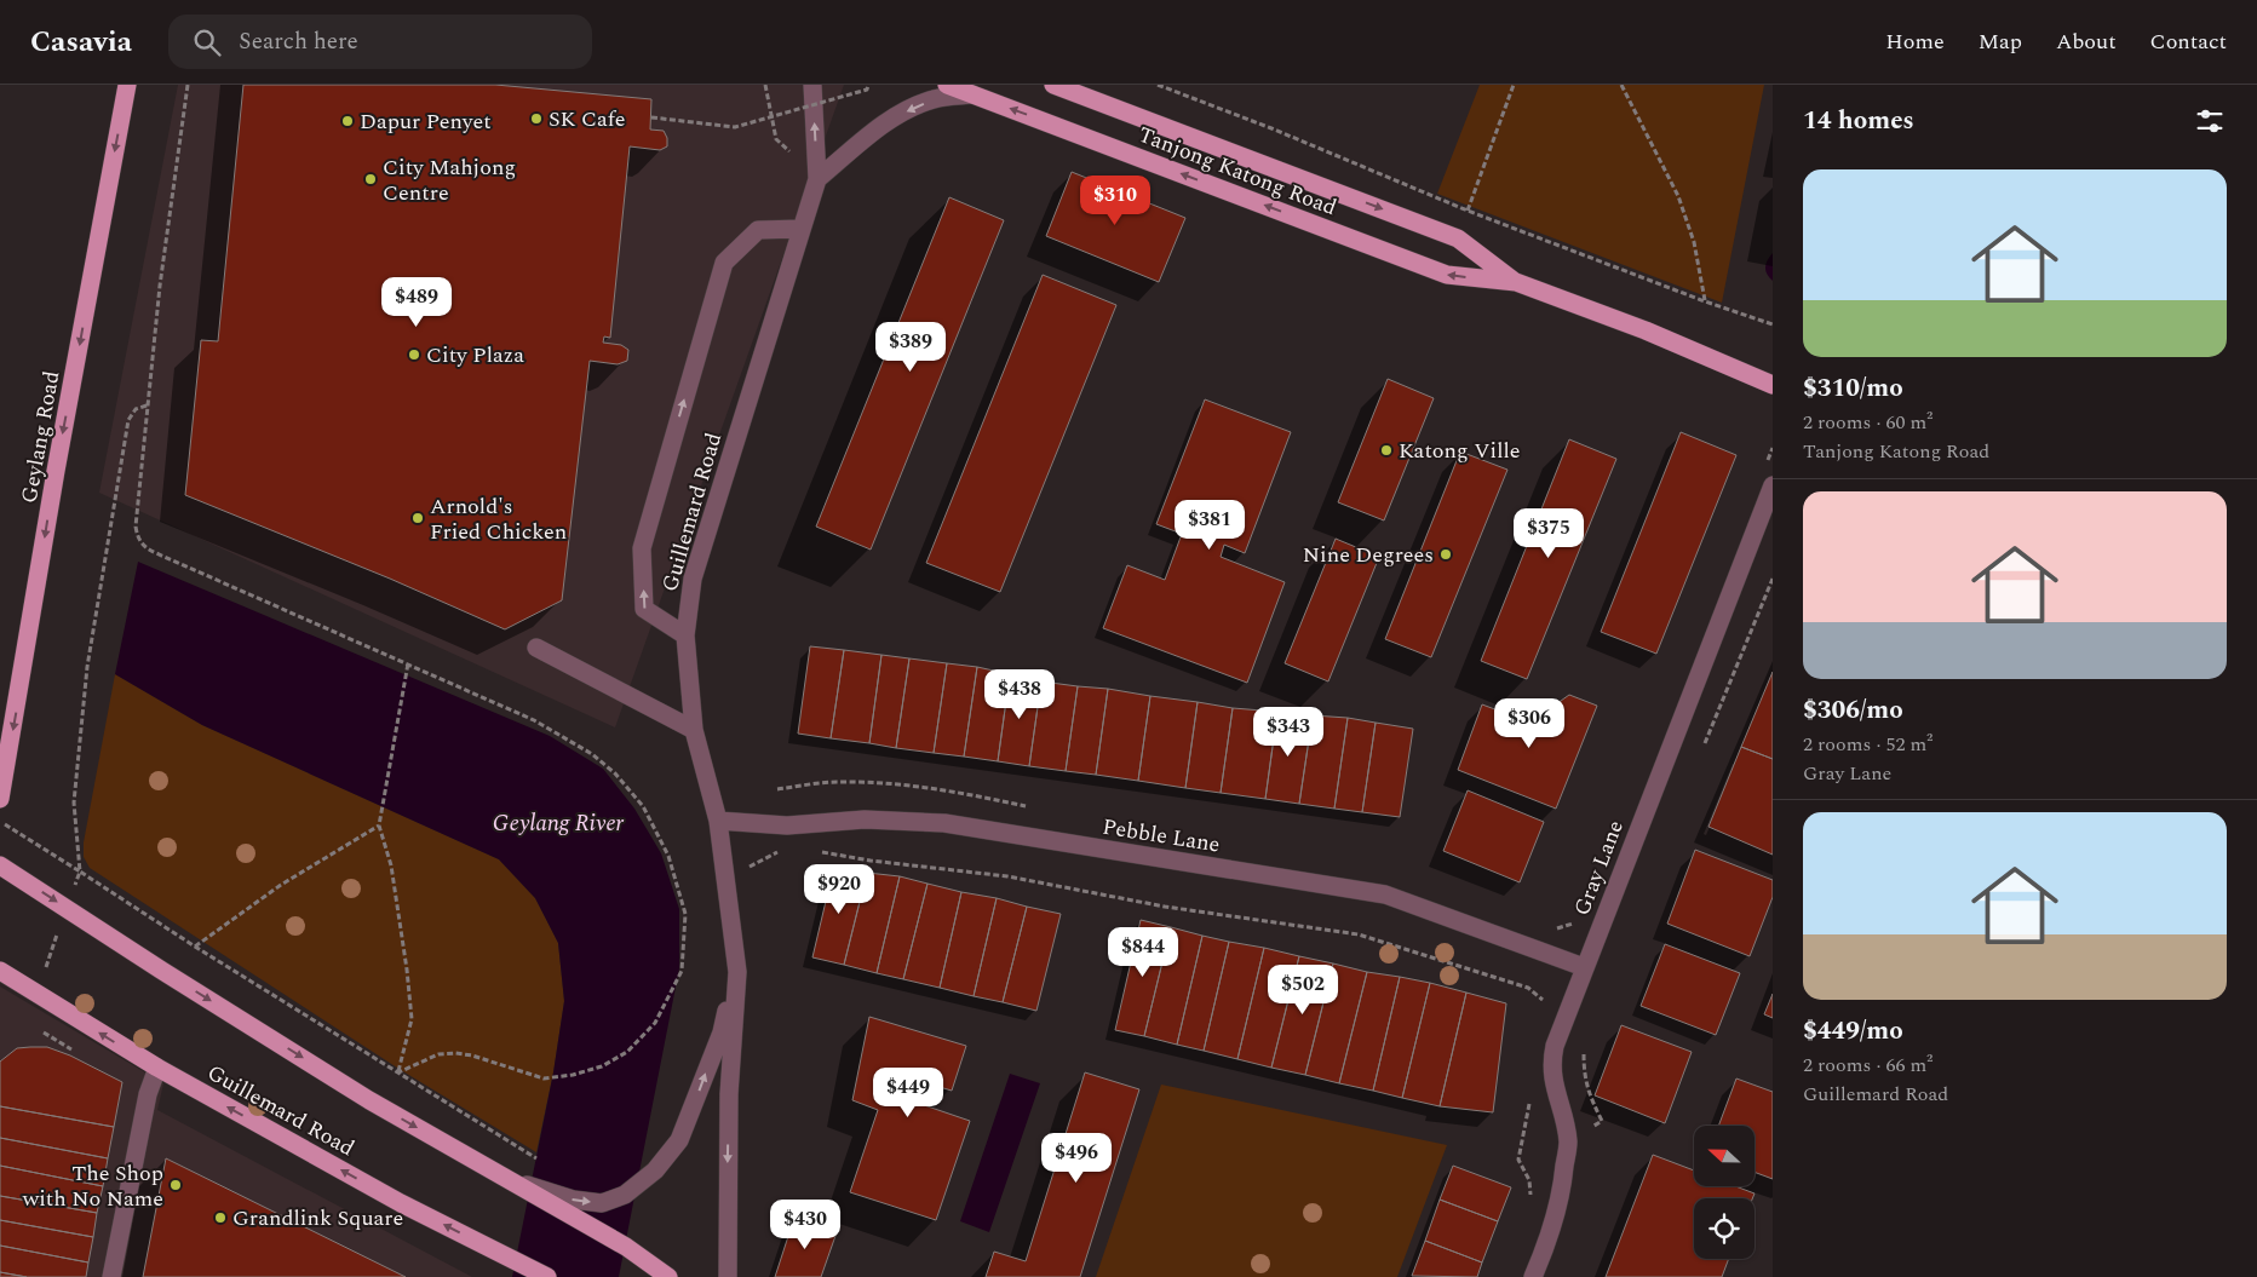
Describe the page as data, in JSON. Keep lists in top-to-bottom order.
{
  "streets": {
    "main road": ["Tanjong Katong Road", "Geylang Road", "Guillemard Road"],
    "street": ["Pebble Lane", "Gray Lane"]
  },
  "crossings": [
    ["Guillemard Road", "Pebble Lane"],
    ["Pebble Lane", "Gray Lane"]
  ],
  "one_way": ["Geylang Road"],
  "water": ["Geylang River"],
  "places": [
    "SK Cafe",
    "Dapur Penyet",
    "City Mahjong Centre",
    "City Plaza",
    "Katong Ville",
    "Arnold's Fried Chicken",
    "Nine Degrees",
    "The Shop with No Name",
    "Grandlink Square"
  ],
  "north": "left",
  "page": {
    "header": "Casavia",
    "search": "Search here",
    "nav": [
      "Home",
      "Map",
      "About",
      "Contact"
    ],
    "heading": "14 homes",
    "list": [
      {
        "name": "$310/mo",
        "note": "2 rooms · 60 m² · Tanjong Katong Road"
      },
      {
        "name": "$306/mo",
        "note": "2 rooms · 52 m² · Gray Lane"
      },
      {
        "name": "$449/mo",
        "note": "2 rooms · 66 m² · Guillemard Road"
      }
    ],
    "price": [
      "$310",
      "$489",
      "$389",
      "$381",
      "$375",
      "$438",
      "$306",
      "$343",
      "$920",
      "$844",
      "$502",
      "$449",
      "$496",
      "$430"
    ]
  }
}
